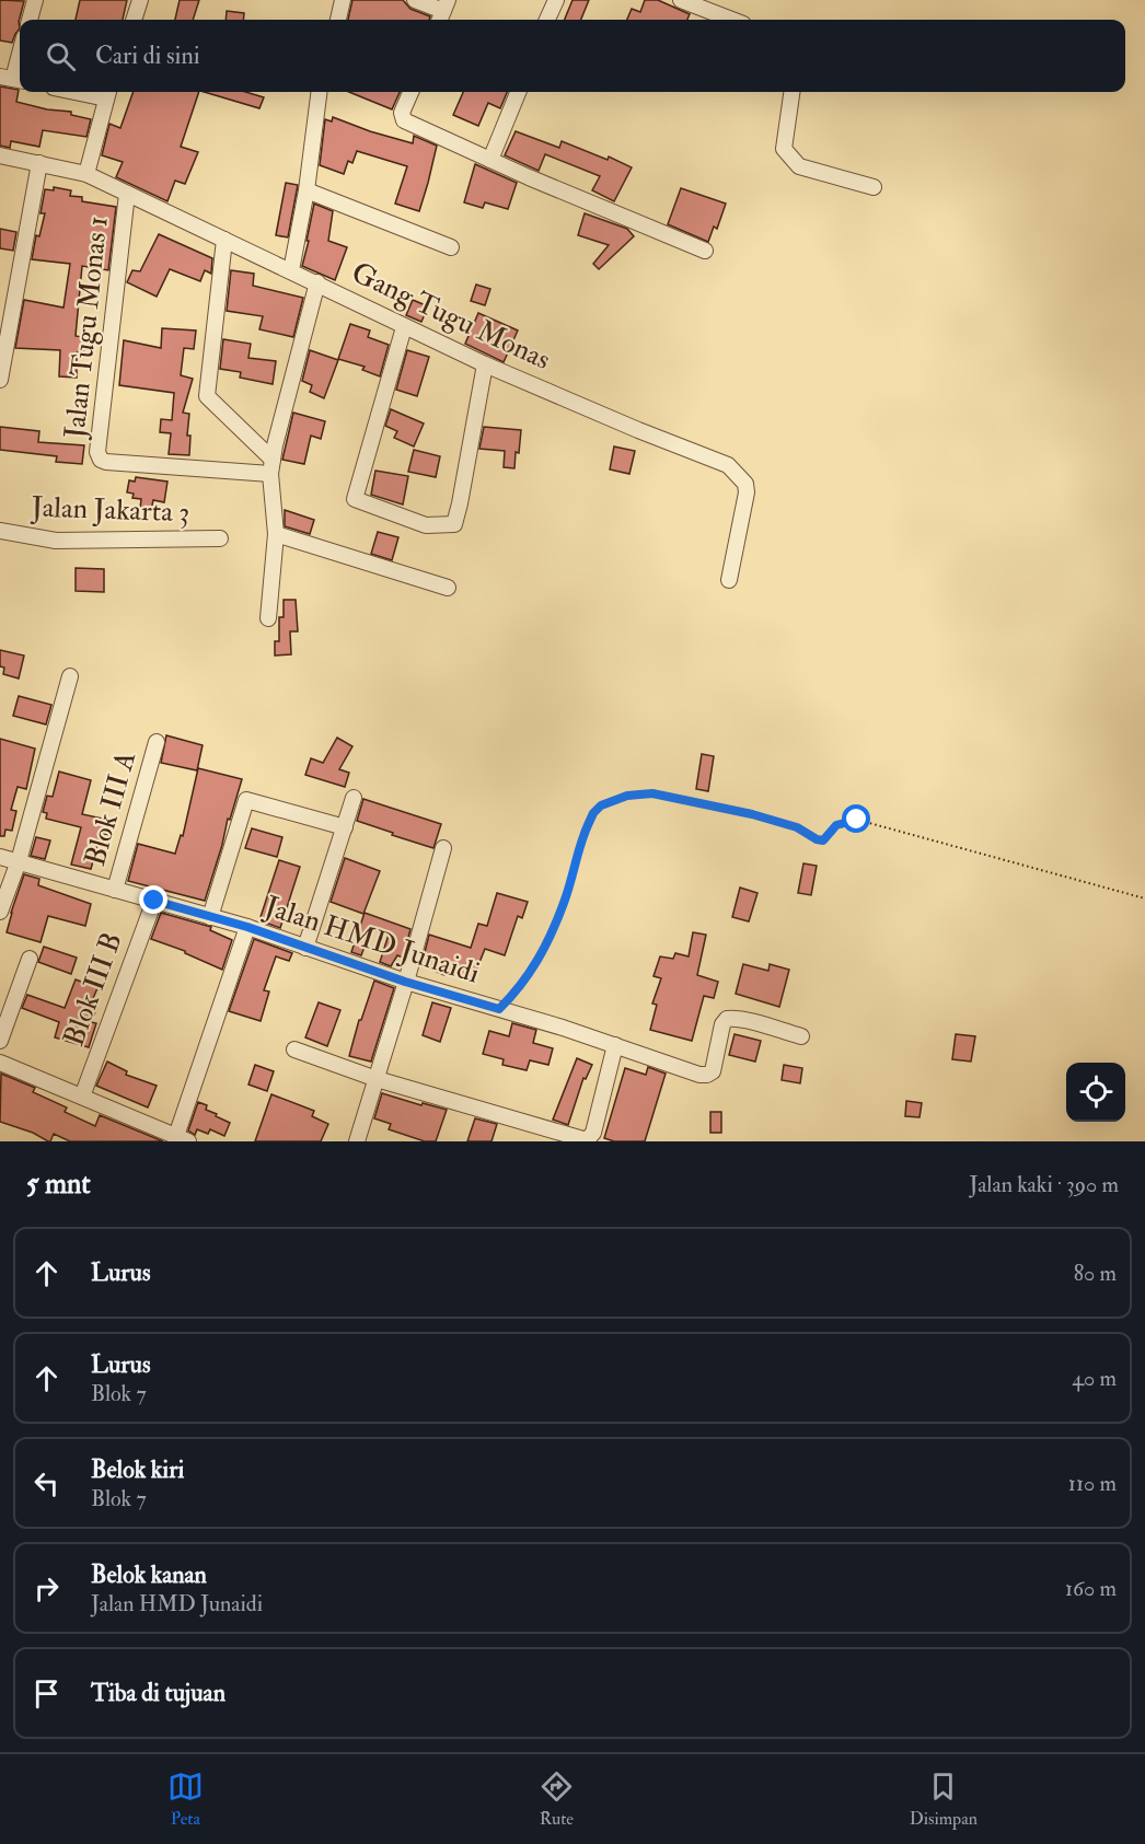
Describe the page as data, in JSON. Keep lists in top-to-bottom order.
{
  "streets": {
    "street": [
      "Gang Tugu Monas",
      "Jalan Tugu Monas 1",
      "Jalan Jakarta 3",
      "Blok III A",
      "Jalan HMD Junaidi",
      "Blok III B"
    ]
  },
  "crossings": [
    ["Gang Tugu Monas", "Jalan Tugu Monas 1"],
    ["Blok III A", "Jalan HMD Junaidi"],
    ["Jalan HMD Junaidi", "Blok III B"]
  ],
  "page": {
    "search": "Cari di sini",
    "heading": ["5 mnt", "Jalan kaki · 390 m"],
    "list": [
      ["Lurus", "80 m"],
      ["Lurus", "Blok 7", "40 m"],
      ["Belok kiri", "Blok 7", "110 m"],
      ["Belok kanan", "Jalan HMD Junaidi", "160 m"],
      "Tiba di tujuan"
    ],
    "nav": ["Peta", "Rute", "Disimpan"]
  }
}
